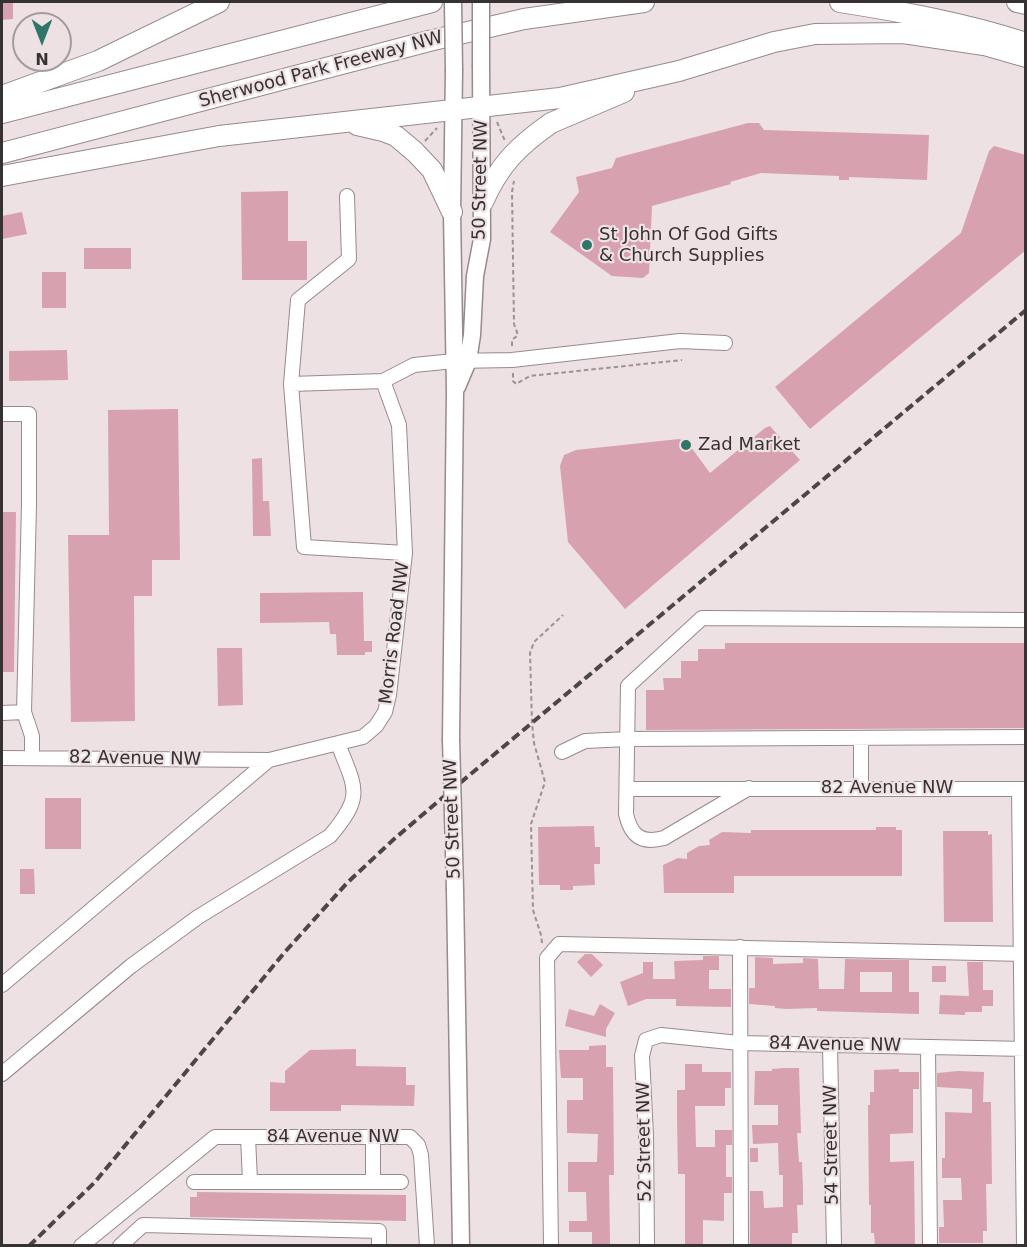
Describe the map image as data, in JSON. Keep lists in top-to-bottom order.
{
  "streets": {
    "highway": ["Sherwood Park Freeway NW"],
    "main road": ["50 Street NW"],
    "street": [
      "Morris Road NW",
      "82 Avenue NW",
      "84 Avenue NW",
      "52 Street NW",
      "54 Street NW"
    ]
  },
  "crossings": [
    ["Morris Road NW", "82 Avenue NW"],
    ["84 Avenue NW", "52 Street NW"],
    ["84 Avenue NW", "54 Street NW"]
  ],
  "places": ["St John Of God Gifts & Church Supplies", "Zad Market"],
  "north": "bottom"
}
